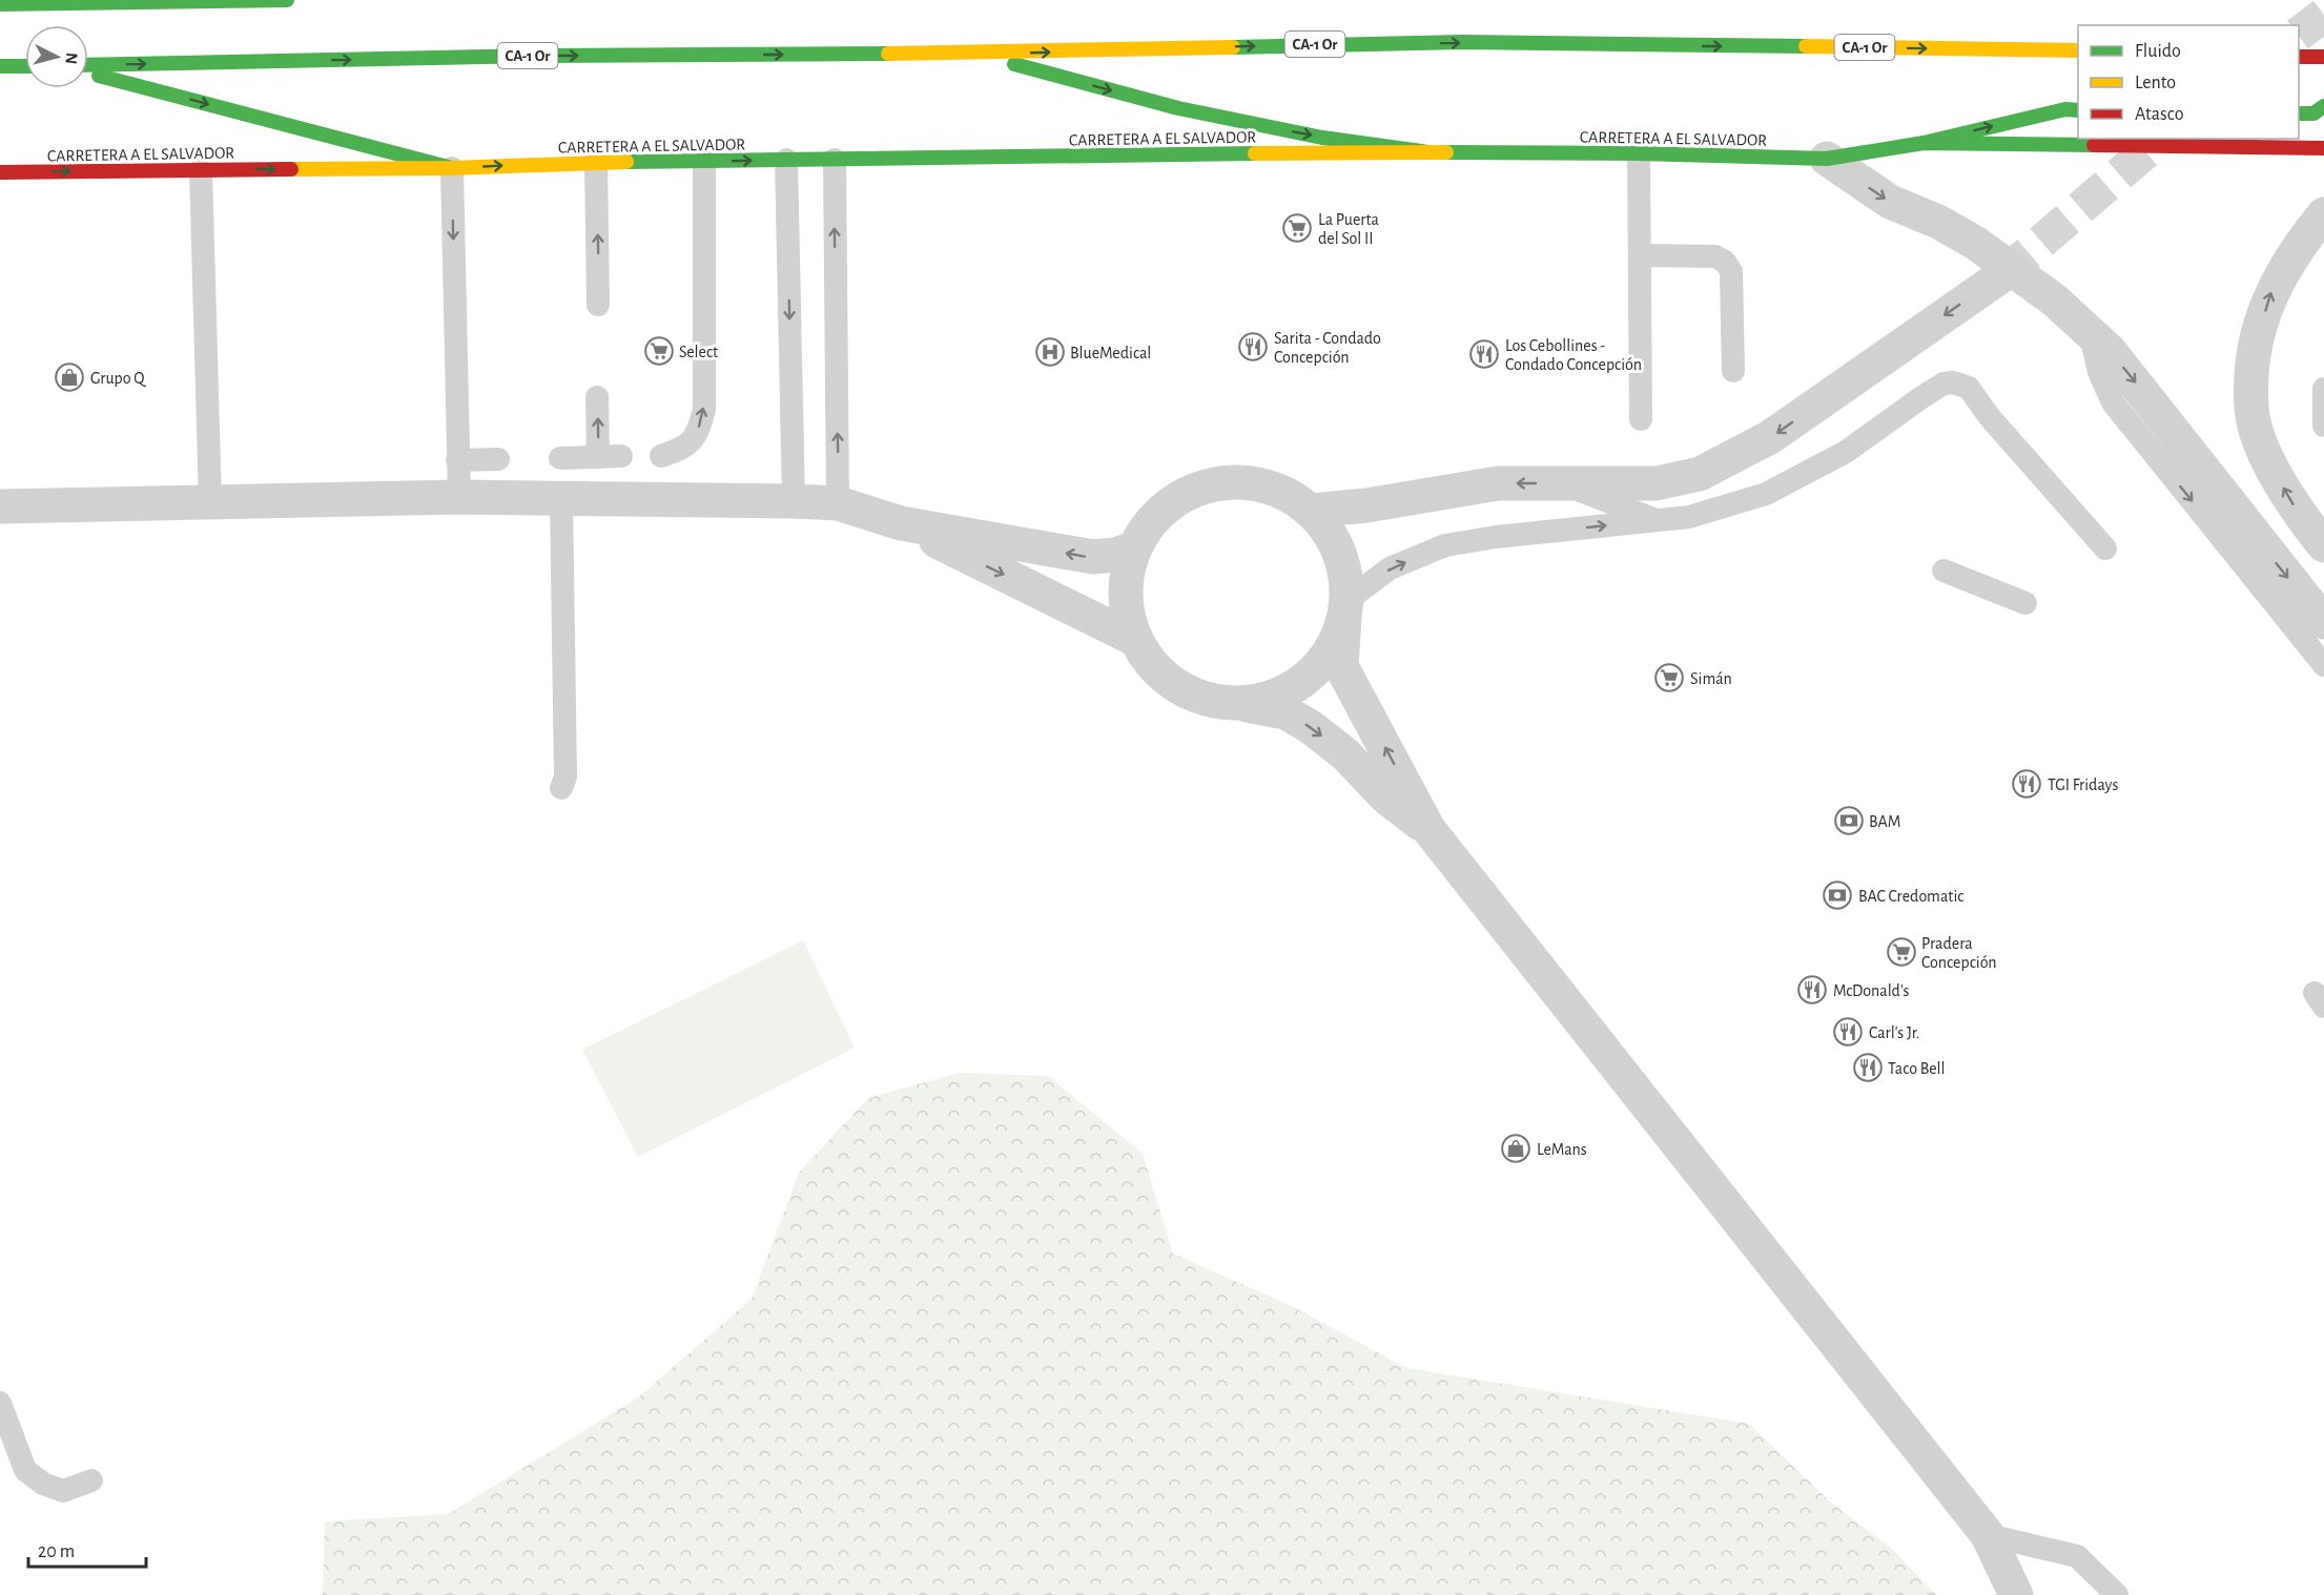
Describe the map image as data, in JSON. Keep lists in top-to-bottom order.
{
  "streets": {
    "main road": ["CA-1 Or", "CARRETERA A EL SALVADOR"]
  },
  "places": {
    "supermarket": [
      "La Puerta del Sol II",
      "Select",
      "Simán",
      "Pradera Concepción"
    ],
    "restaurant": [
      "Sarita - Condado Concepción",
      "Los Cebollines - Condado Concepción",
      "TGI Fridays",
      "McDonald's",
      "Carl's Jr.",
      "Taco Bell"
    ],
    "hospital": ["BlueMedical"],
    "shop": ["Grupo Q", "LeMans"],
    "bank": ["BAM", "BAC Credomatic"]
  },
  "legend": ["Fluido", "Lento", "Atasco"],
  "scale_bar": "20 m",
  "north": "right"
}
